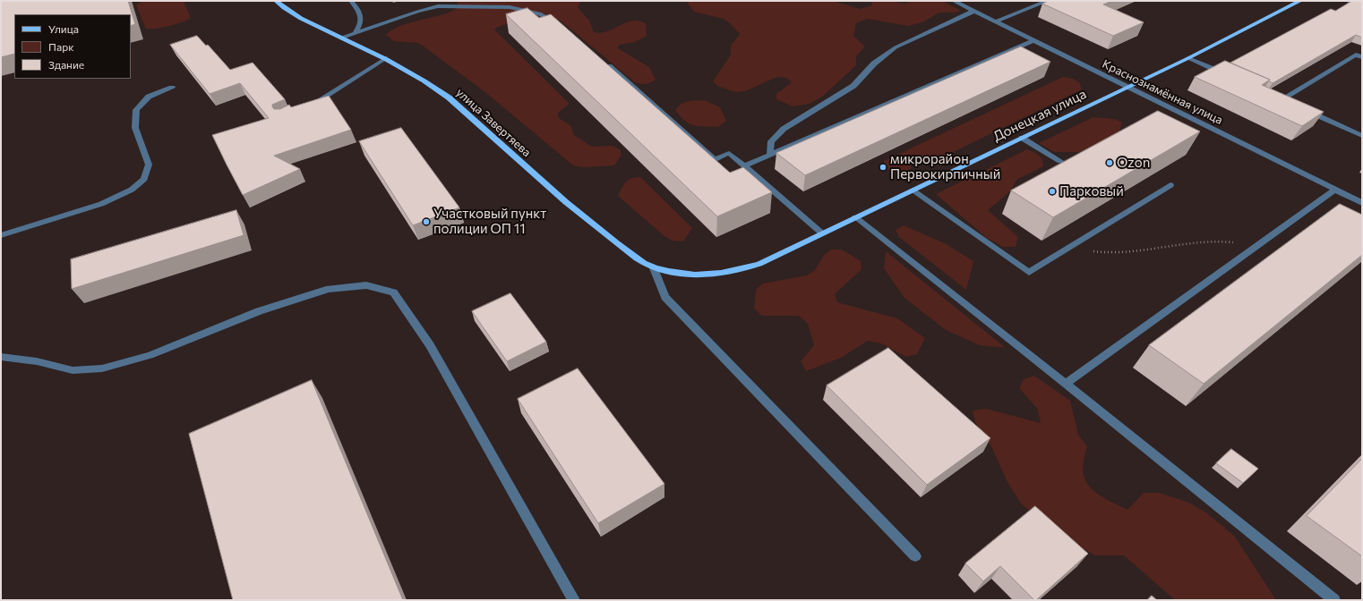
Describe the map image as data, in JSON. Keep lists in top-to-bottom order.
{
  "streets": {
    "main road": ["Донецкая улица", "улица Завертяева"],
    "street": ["Краснознамённая улица"]
  },
  "crossings": [
    ["Краснознамённая улица", "Донецкая улица"],
    ["Донецкая улица", "улица Завертяева"]
  ],
  "places": [
    "Ozon",
    "микрорайон Первокирпичный",
    "Парковый",
    "Участковый пункт полиции ОП 11"
  ],
  "legend": ["Улица", "Парк", "Здание"]
}
